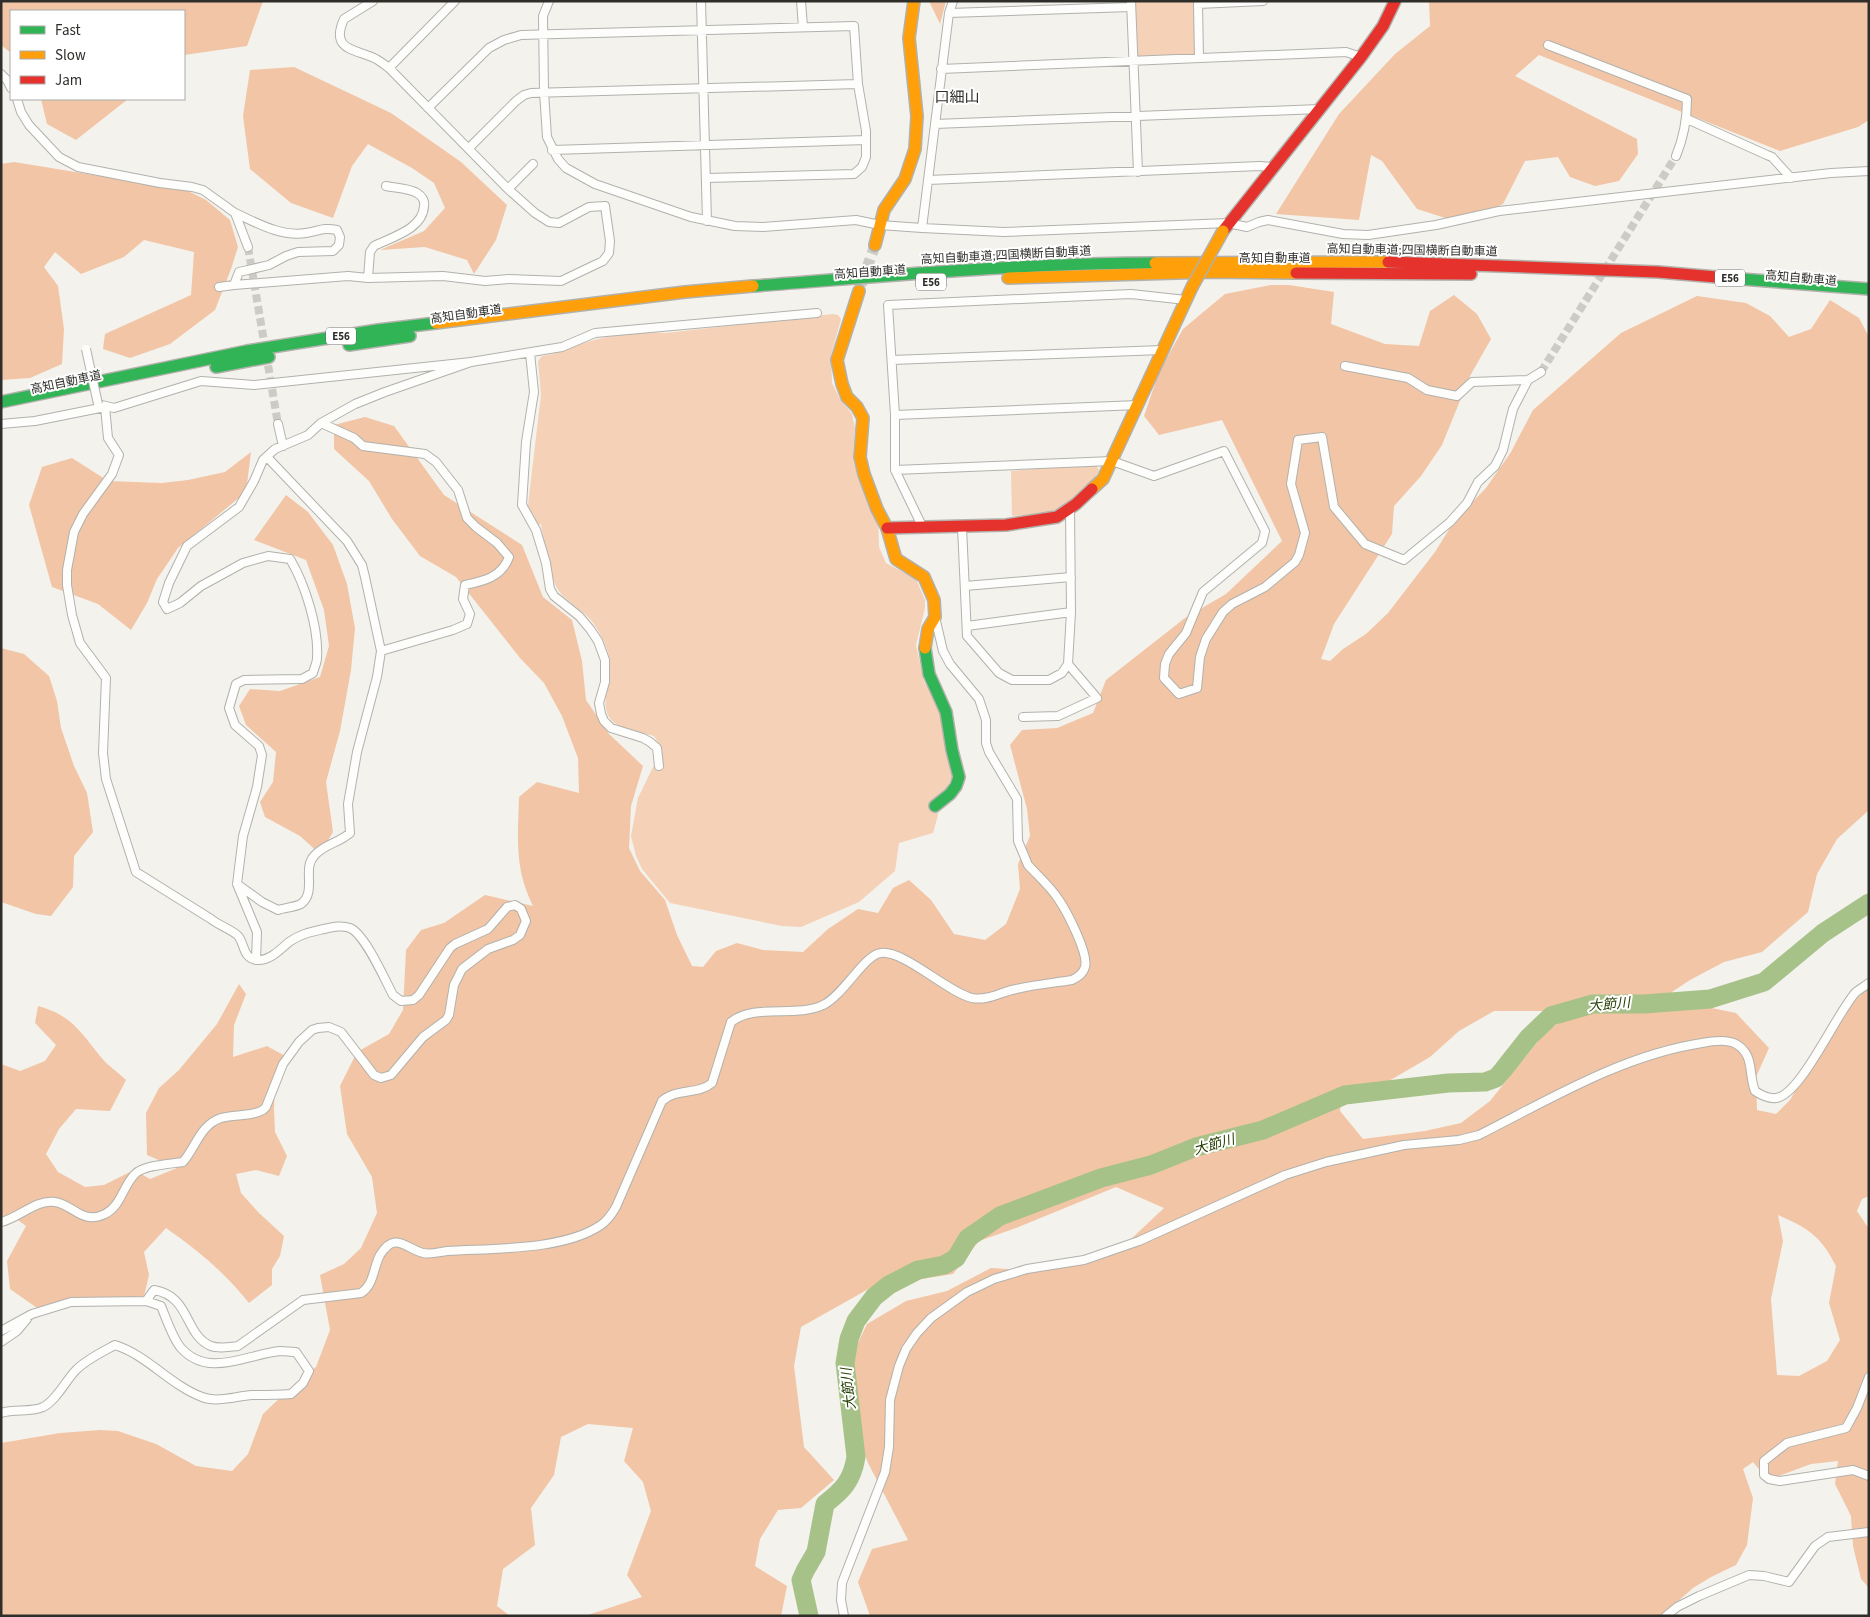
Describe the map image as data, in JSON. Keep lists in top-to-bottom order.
{
  "streets": {
    "main road": ["高知自動車道;四国横断自動車道", "高知自動車道", "E56"]
  },
  "crossings": [
    ["高知自動車道;四国横断自動車道", "高知自動車道"]
  ],
  "districts": ["口細山"],
  "water": ["大節川"],
  "legend": ["Fast", "Slow", "Jam"]
}
